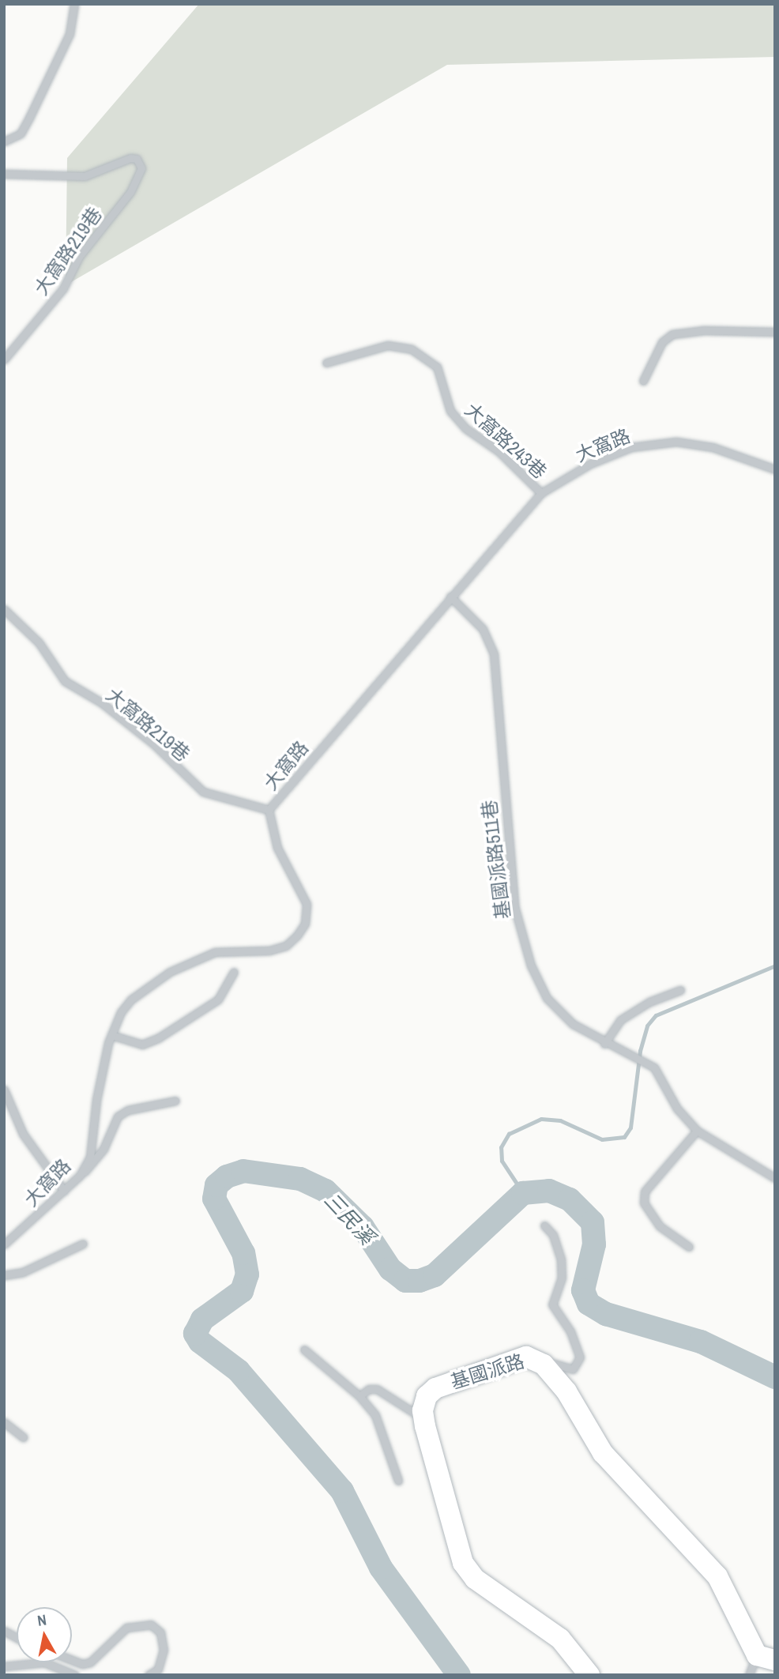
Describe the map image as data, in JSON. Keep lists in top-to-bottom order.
{
  "streets": {
    "street": ["基國派路"],
    "lane": [
      "大窩路219巷",
      "大窩路243巷",
      "大窩路",
      "基國派路511巷"
    ]
  },
  "crossings": [
    ["大窩路219巷", "大窩路"],
    ["大窩路243巷", "大窩路"],
    ["大窩路", "基國派路511巷"]
  ],
  "water": ["三民溪"],
  "north": "top"
}
